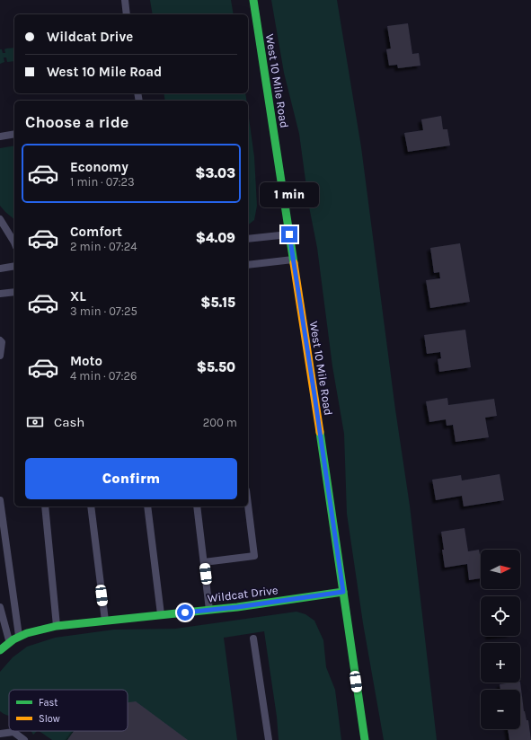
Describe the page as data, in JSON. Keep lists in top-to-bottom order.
{
  "streets": {
    "main road": ["West 10 Mile Road", "Wildcat Drive"]
  },
  "crossings": [
    ["West 10 Mile Road", "Wildcat Drive"]
  ],
  "legend": ["Fast", "Slow"],
  "north": "right",
  "page": {
    "banner": ["Wildcat Drive", "West 10 Mile Road"],
    "heading": "Choose a ride",
    "list": [
      {
        "name": "Economy",
        "note": "1 min · 07:23",
        "value": "$3.03"
      },
      {
        "name": "Comfort",
        "note": "2 min · 07:24",
        "value": "$4.09"
      },
      {
        "name": "XL",
        "note": "3 min · 07:25",
        "value": "$5.15"
      },
      {
        "name": "Moto",
        "note": "4 min · 07:26",
        "value": "$5.50"
      }
    ],
    "bubble": "1 min",
    "pay": ["Cash", "200 m"],
    "buttons": "Confirm",
    "map_buttons": ["+", "−"]
  }
}
